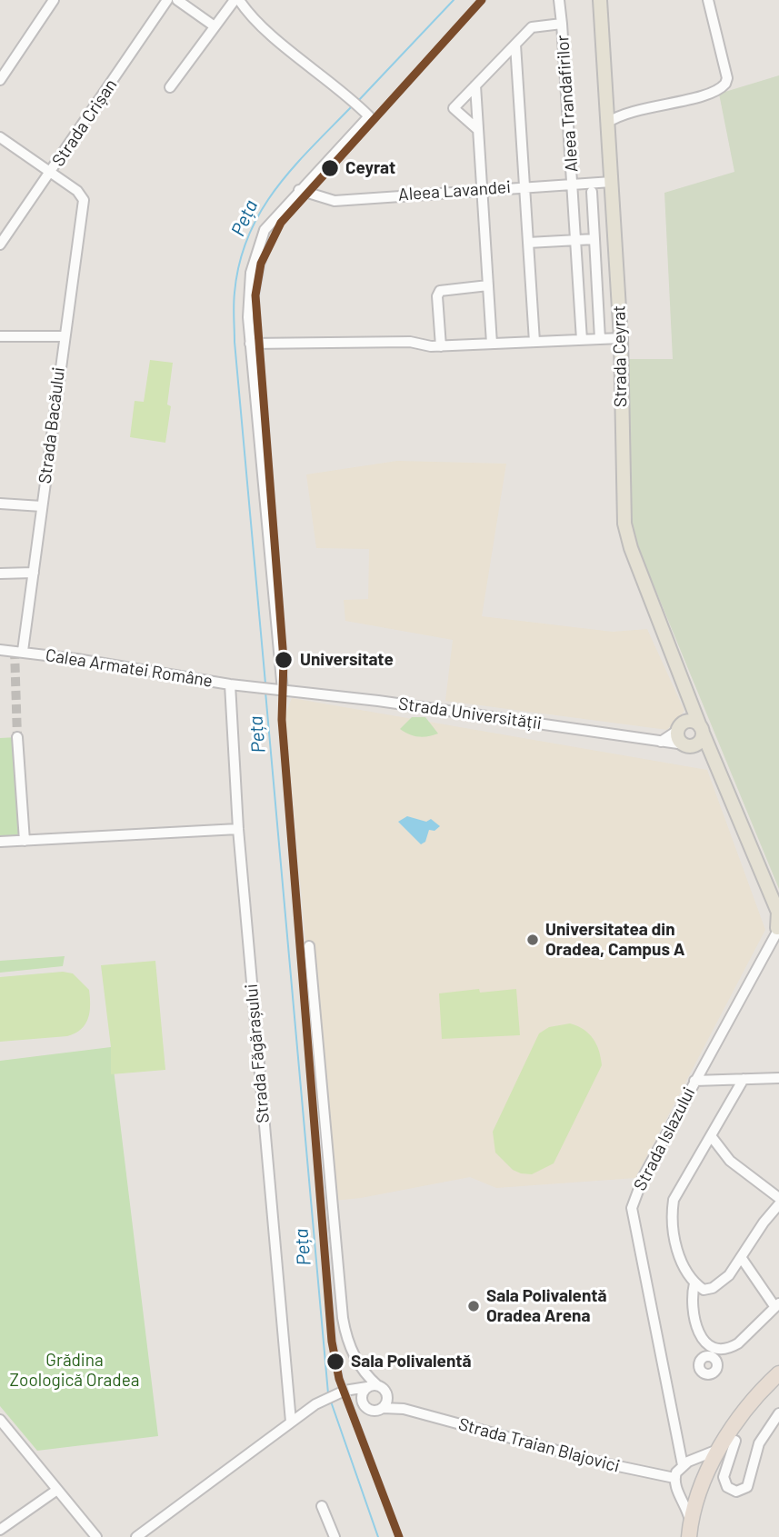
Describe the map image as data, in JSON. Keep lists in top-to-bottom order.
{
  "streets": {
    "main road": ["Strada Ceyrat", "Strada Universității"],
    "street": [
      "Aleea Trandafirilor",
      "Strada Crișan",
      "Aleea Lavandei",
      "Strada Bacăului",
      "Calea Armatei Române",
      "Strada Făgărașului",
      "Strada Islazului",
      "Strada Traian Blajovici"
    ]
  },
  "crossings": [
    ["Aleea Trandafirilor", "Aleea Lavandei"],
    ["Strada Crișan", "Strada Bacăului"],
    ["Aleea Lavandei", "Strada Ceyrat"],
    ["Strada Ceyrat", "Strada Universității"],
    ["Strada Bacăului", "Calea Armatei Române"],
    ["Calea Armatei Române", "Strada Universității"],
    ["Calea Armatei Române", "Strada Făgărașului"]
  ],
  "water": ["Peța"],
  "parks": ["Grădina Zoologică Oradea"],
  "places": [
    "Ceyrat",
    "Universitate",
    "Universitatea din Oradea, Campus A",
    "Sala Polivalentă Oradea Arena",
    "Sala Polivalentă"
  ]
}
